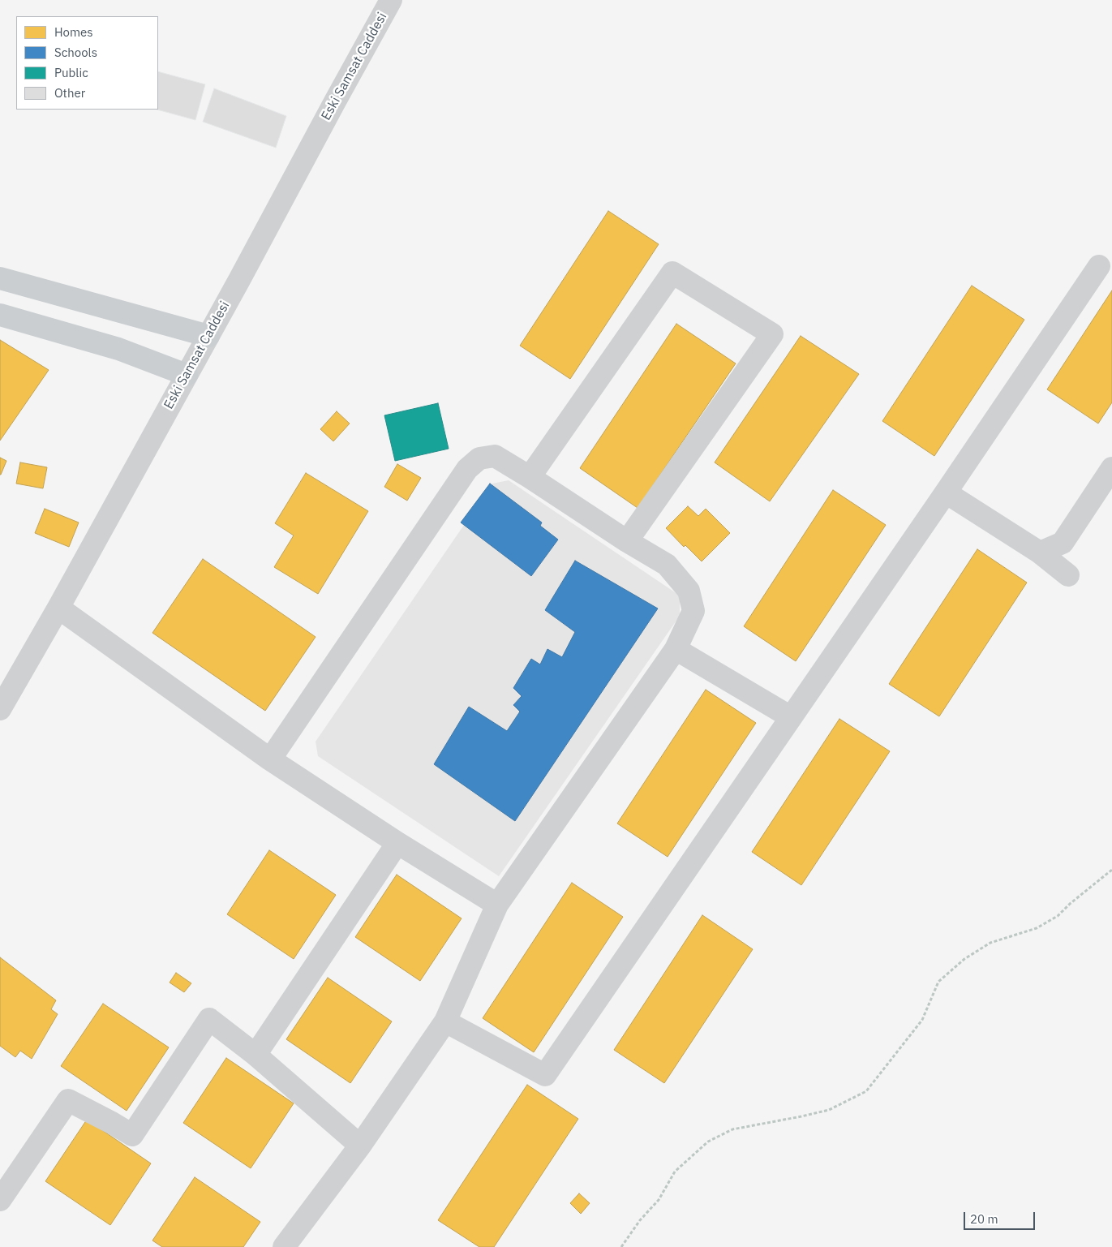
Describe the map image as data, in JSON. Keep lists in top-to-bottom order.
{
  "streets": {
    "street": ["Eski Samsat Caddesi"]
  },
  "legend": [
    "Homes",
    "Schools",
    "Public",
    "Other"
  ],
  "scale_bar": "20 m"
}
